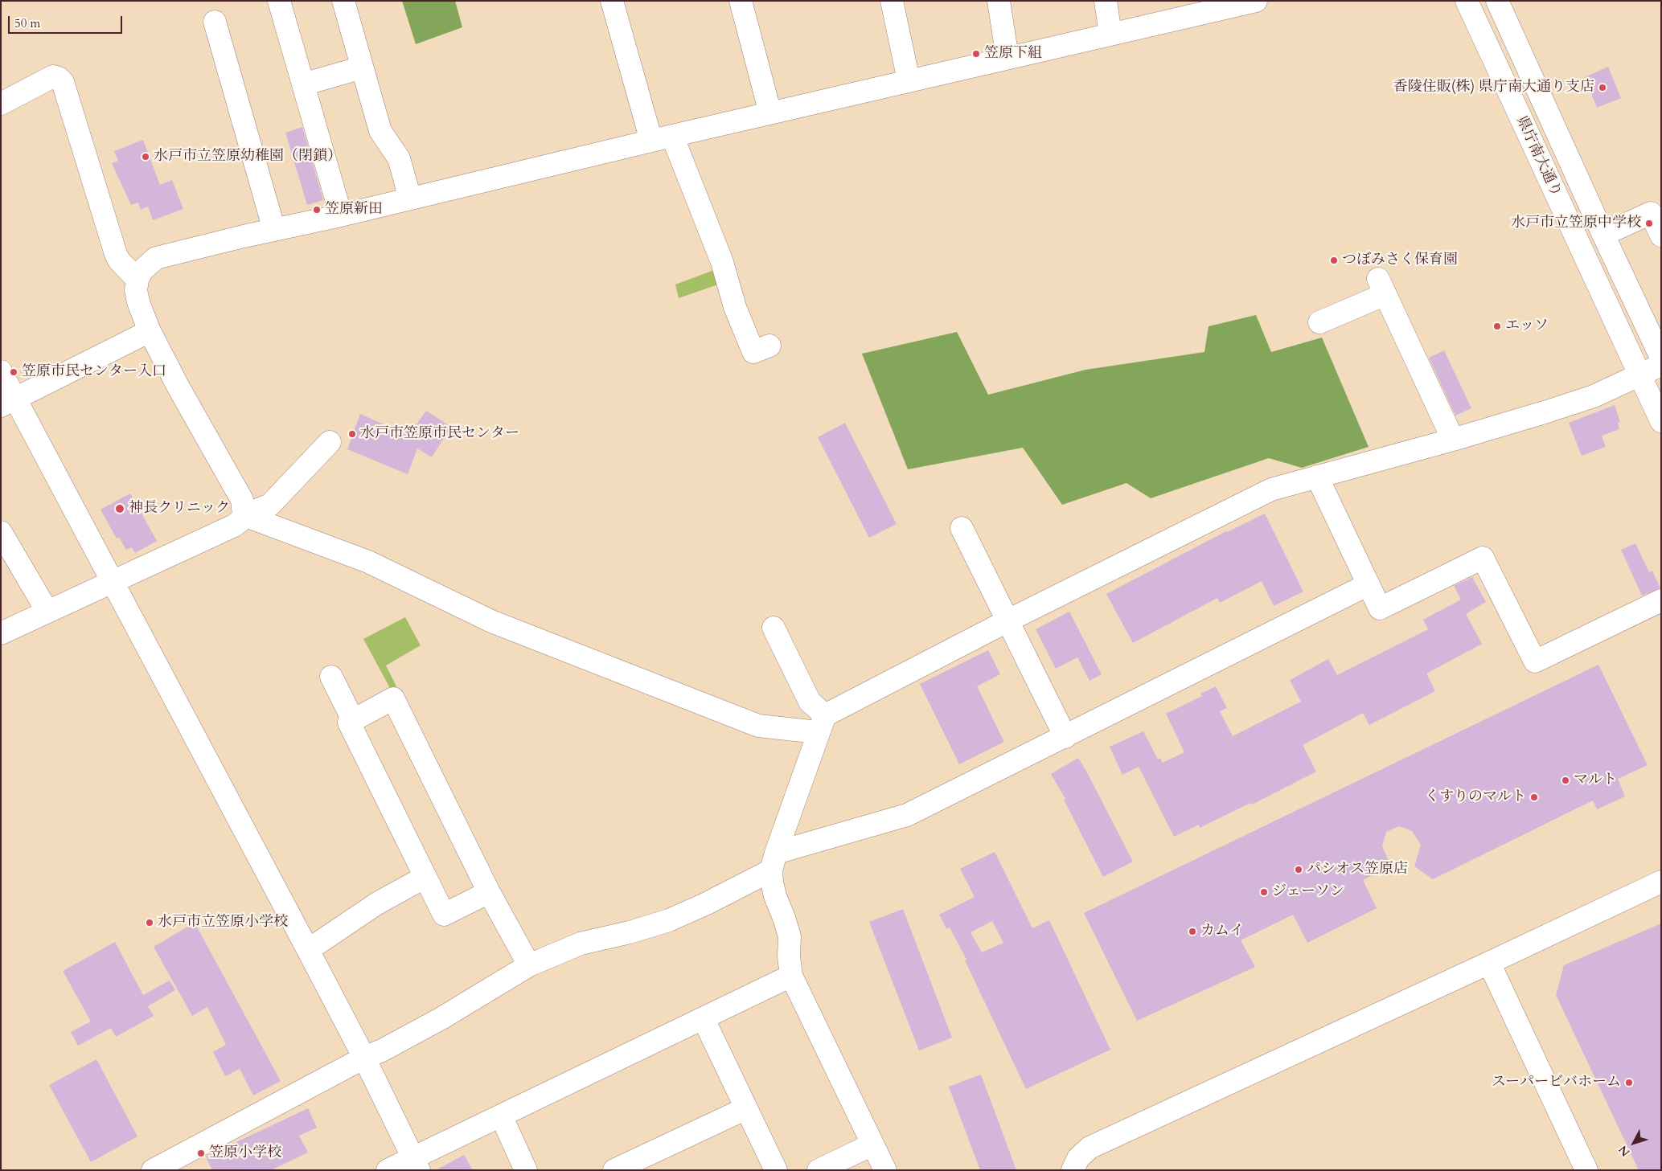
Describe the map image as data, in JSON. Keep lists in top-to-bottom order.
{
  "streets": {
    "street": ["県庁南大通り"]
  },
  "places": [
    "笠原下組",
    "香陵住販(株) 県庁南大通り支店",
    "水戸市立笠原幼稚園（閉鎖）",
    "笠原新田",
    "水戸市立笠原中学校",
    "つぼみさく保育園",
    "エッソ",
    "笠原市民センター入口",
    "水戸市笠原市民センター",
    "神長クリニック",
    "マルト",
    "くすりのマルト",
    "パシオス笠原店",
    "ジェーソン",
    "水戸市立笠原小学校",
    "カムイ",
    "スーパービバホーム",
    "笠原小学校"
  ],
  "scale_bar": "50 m",
  "north": "bottom left"
}
